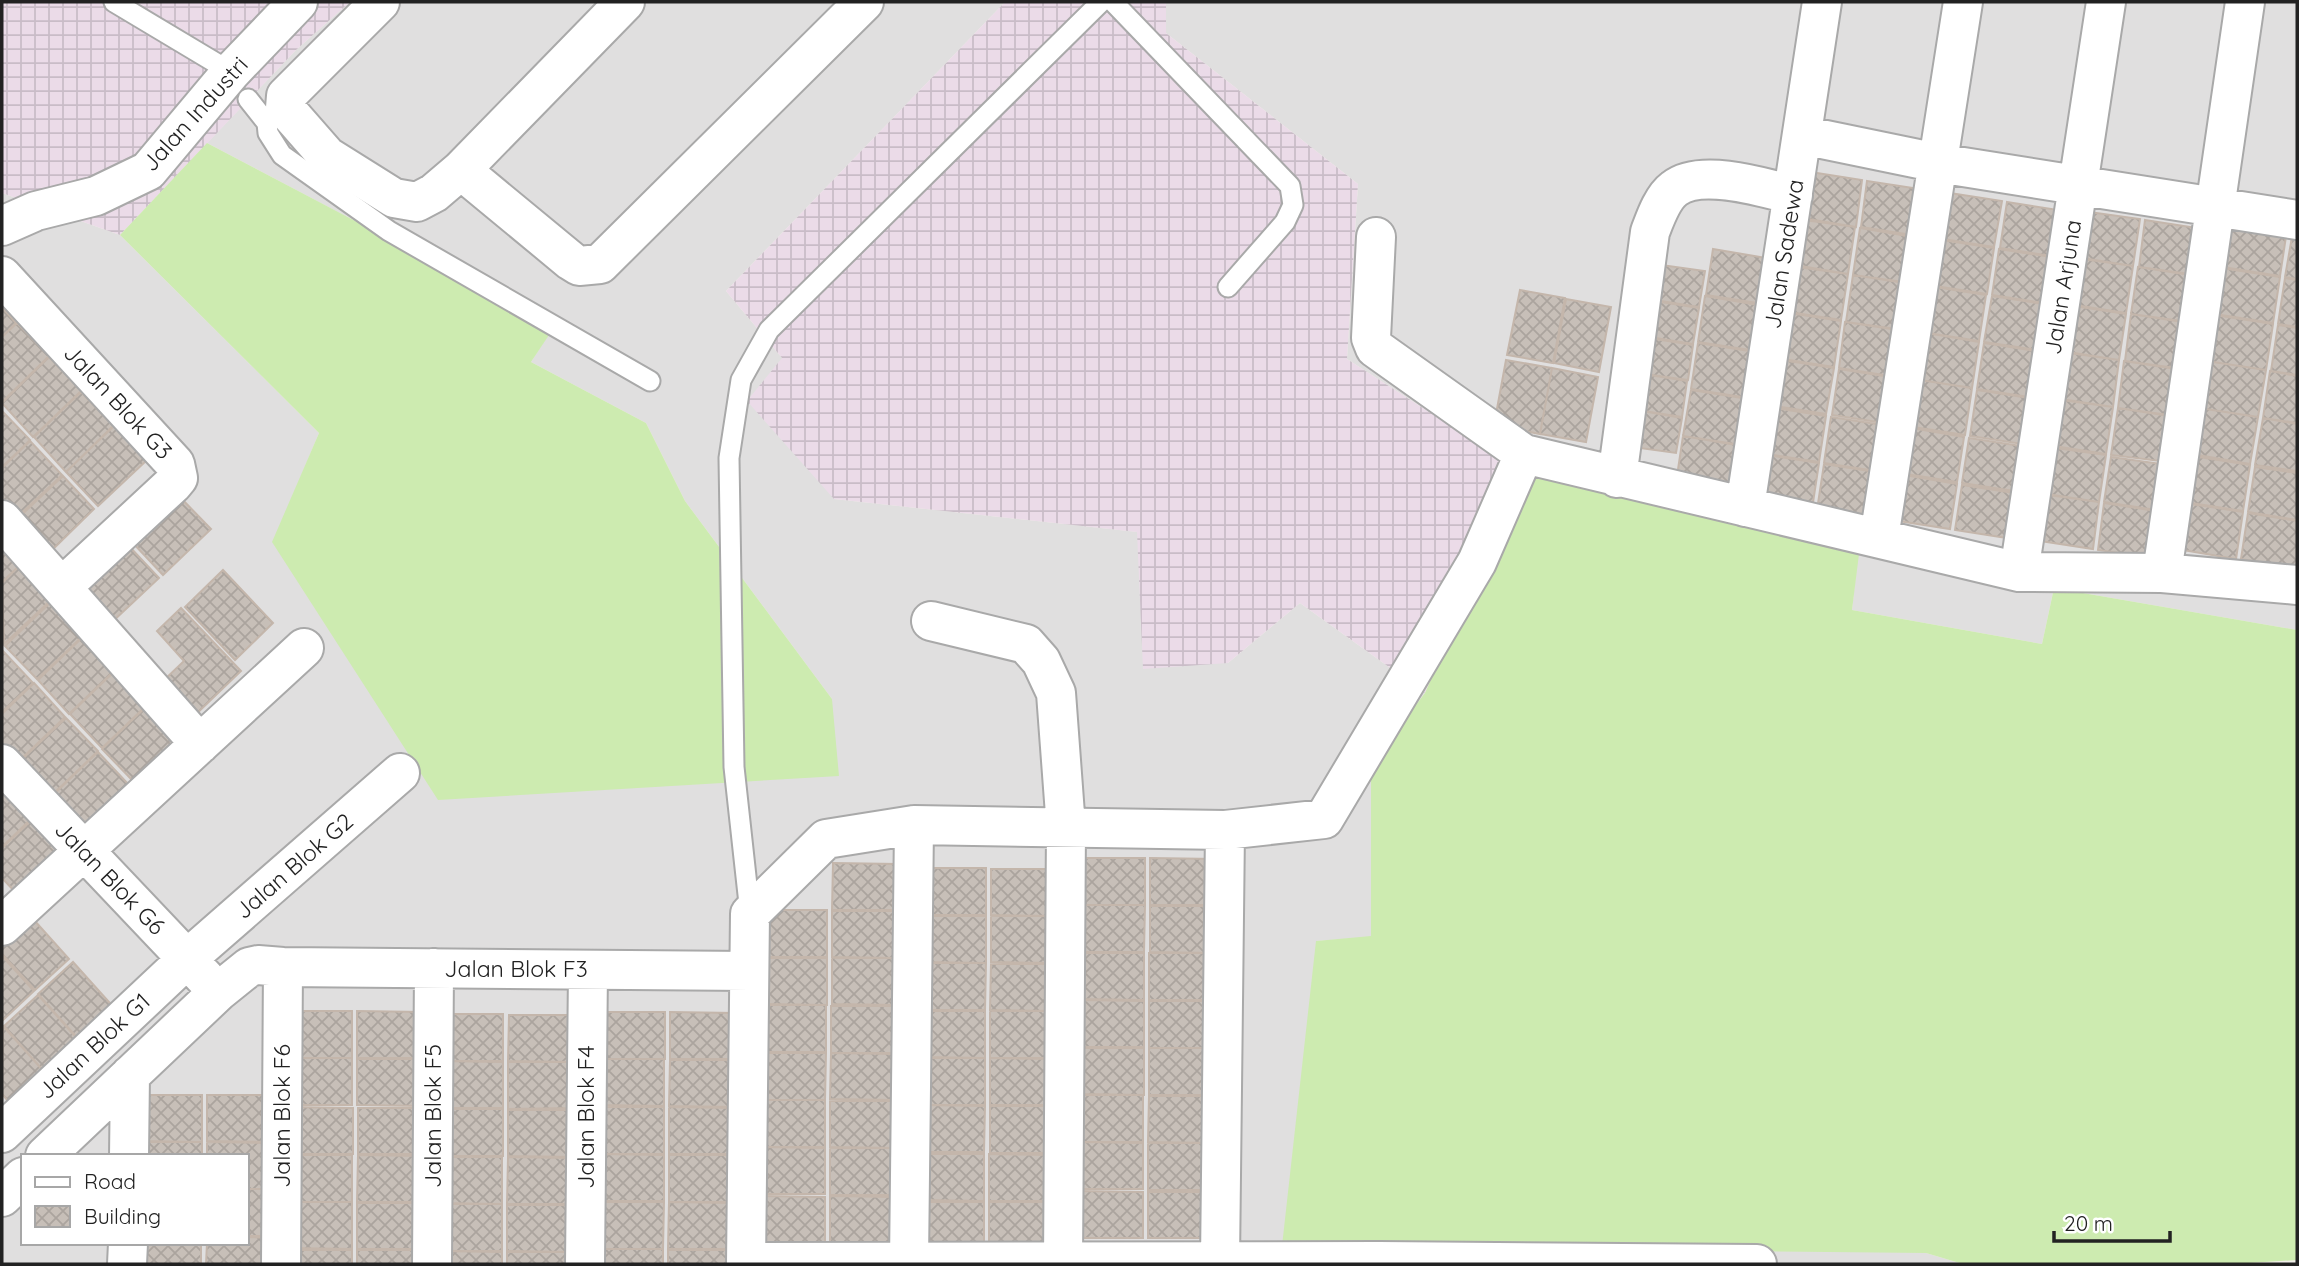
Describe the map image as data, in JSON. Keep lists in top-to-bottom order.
{
  "streets": {
    "street": [
      "Jalan Industri",
      "Jalan Sadewa",
      "Jalan Arjuna",
      "Jalan Blok G3",
      "Jalan Blok G2",
      "Jalan Blok G6",
      "Jalan Blok F3",
      "Jalan Blok G1",
      "Jalan Blok F6",
      "Jalan Blok F5",
      "Jalan Blok F4"
    ]
  },
  "crossings": [
    ["Jalan Blok G2", "Jalan Blok G6"],
    ["Jalan Blok G2", "Jalan Blok G1"],
    ["Jalan Blok G6", "Jalan Blok F3"],
    ["Jalan Blok G6", "Jalan Blok G1"],
    ["Jalan Blok F3", "Jalan Blok F6"],
    ["Jalan Blok F3", "Jalan Blok F5"],
    ["Jalan Blok F3", "Jalan Blok F4"]
  ],
  "legend": ["Road", "Building"],
  "scale_bar": "20 m"
}
